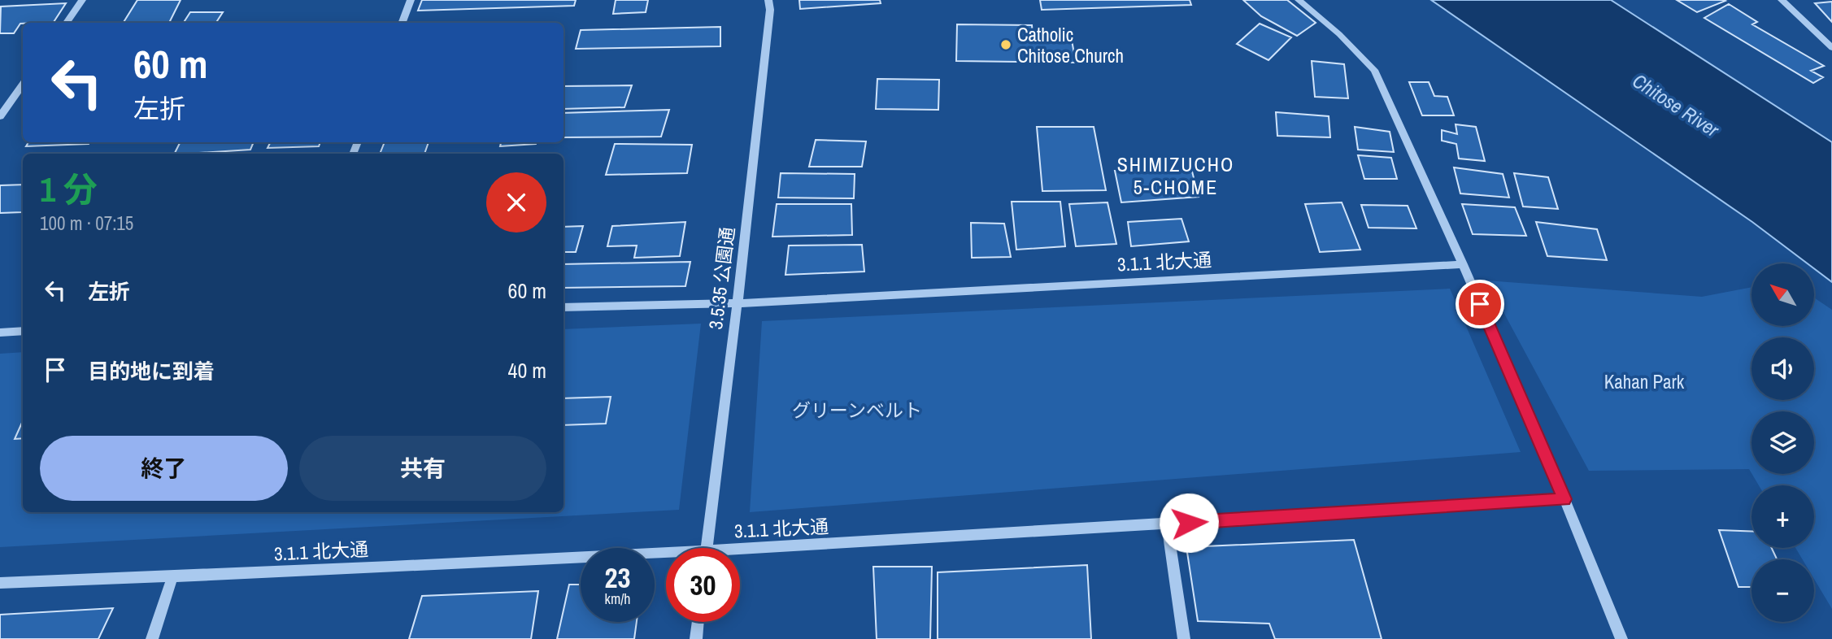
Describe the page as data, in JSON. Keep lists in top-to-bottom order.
{
  "streets": {
    "street": ["3.1.1 北大通", "3.5.35 公園通"]
  },
  "crossings": [
    ["3.1.1 北大通", "3.5.35 公園通"]
  ],
  "districts": ["SHIMIZUCHO 5-CHOME"],
  "water": ["Chitose River"],
  "parks": ["Kahan Park", "グリーンベルト"],
  "places": ["Catholic Chitose Church"],
  "north": "top left",
  "page": {
    "turn": ["60 m", "左折"],
    "heading": ["1 分", "100 m · 07:15"],
    "list": [
      {
        "name": "左折",
        "value": "60 m"
      },
      {
        "name": "目的地に到着",
        "value": "40 m"
      }
    ],
    "map_buttons": ["+", "−"],
    "buttons": ["終了", "共有"],
    "speed": "23 km/h",
    "limit": "30"
  }
}
